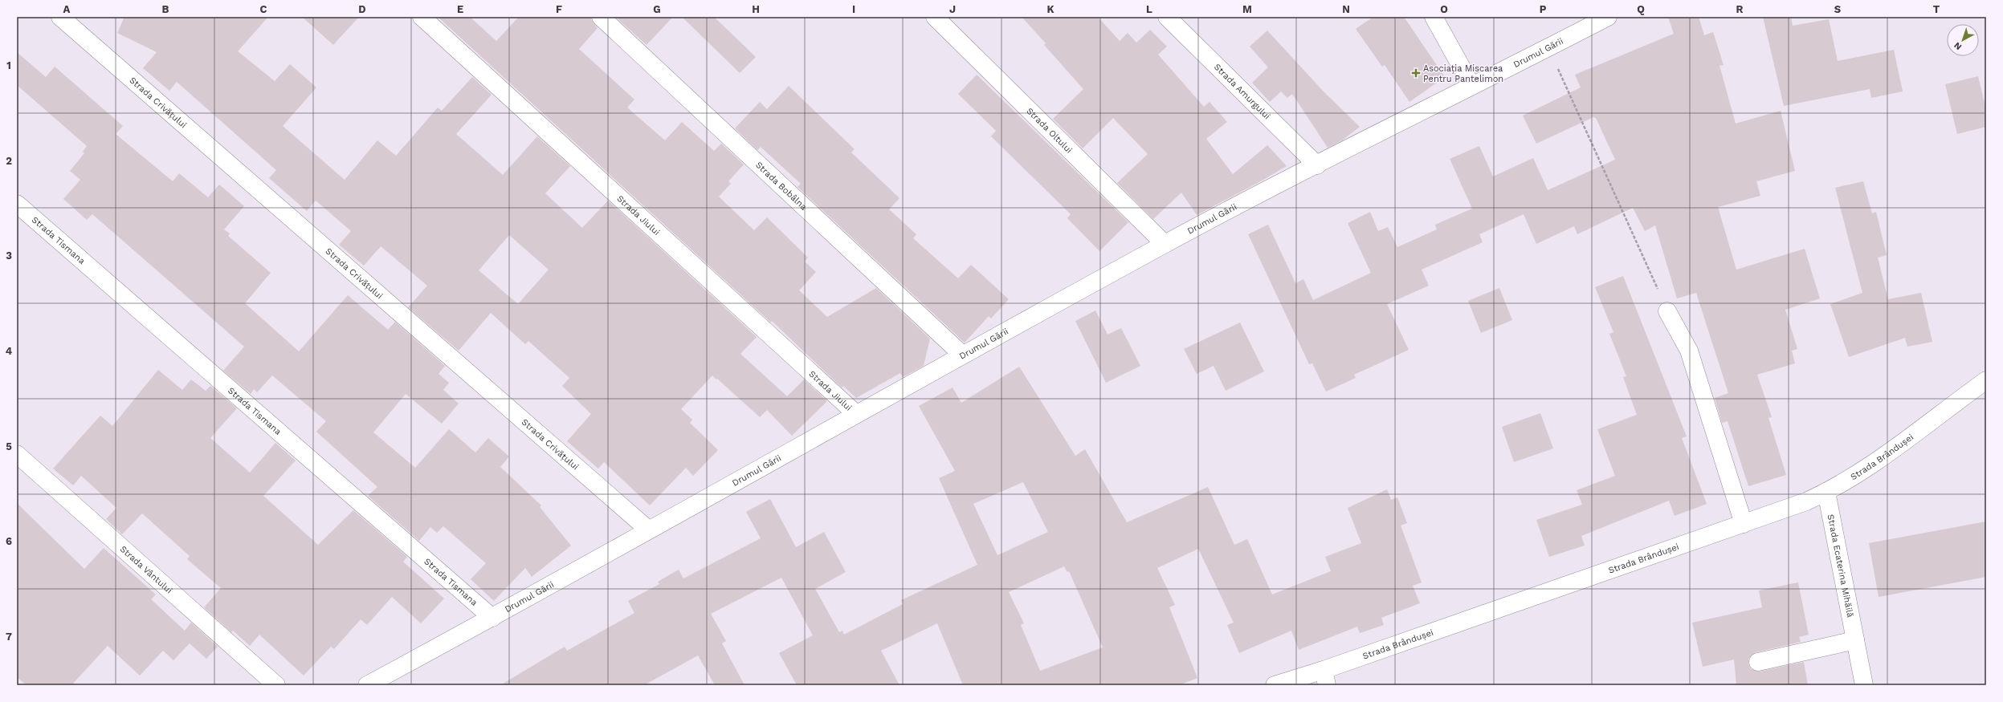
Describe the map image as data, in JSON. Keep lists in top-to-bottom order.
{
  "streets": {
    "street": [
      "Drumul Gării",
      "Strada Amurgului",
      "Strada Crivățului",
      "Strada Oltului",
      "Strada Bobâlna",
      "Strada Jiului",
      "Strada Tismana",
      "Strada Brândușei",
      "Strada Ecaterina Mihăilă",
      "Strada Vântului"
    ]
  },
  "crossings": [
    ["Drumul Gării", "Strada Amurgului"],
    ["Drumul Gării", "Strada Crivățului"],
    ["Drumul Gării", "Strada Oltului"],
    ["Drumul Gării", "Strada Bobâlna"],
    ["Drumul Gării", "Strada Jiului"],
    ["Drumul Gării", "Strada Tismana"],
    ["Strada Brândușei", "Strada Ecaterina Mihăilă"]
  ],
  "places": {
    "health": ["Asociația Miscarea Pentru Pantelimon"]
  },
  "north": "bottom left",
  "grid": {
    "columns": [
      "A",
      "B",
      "C",
      "D",
      "E",
      "F",
      "G",
      "H",
      "I",
      "J",
      "K",
      "L",
      "M",
      "N",
      "O",
      "P",
      "Q",
      "R",
      "S",
      "T"
    ],
    "rows": [
      "1",
      "2",
      "3",
      "4",
      "5",
      "6",
      "7"
    ]
  }
}
